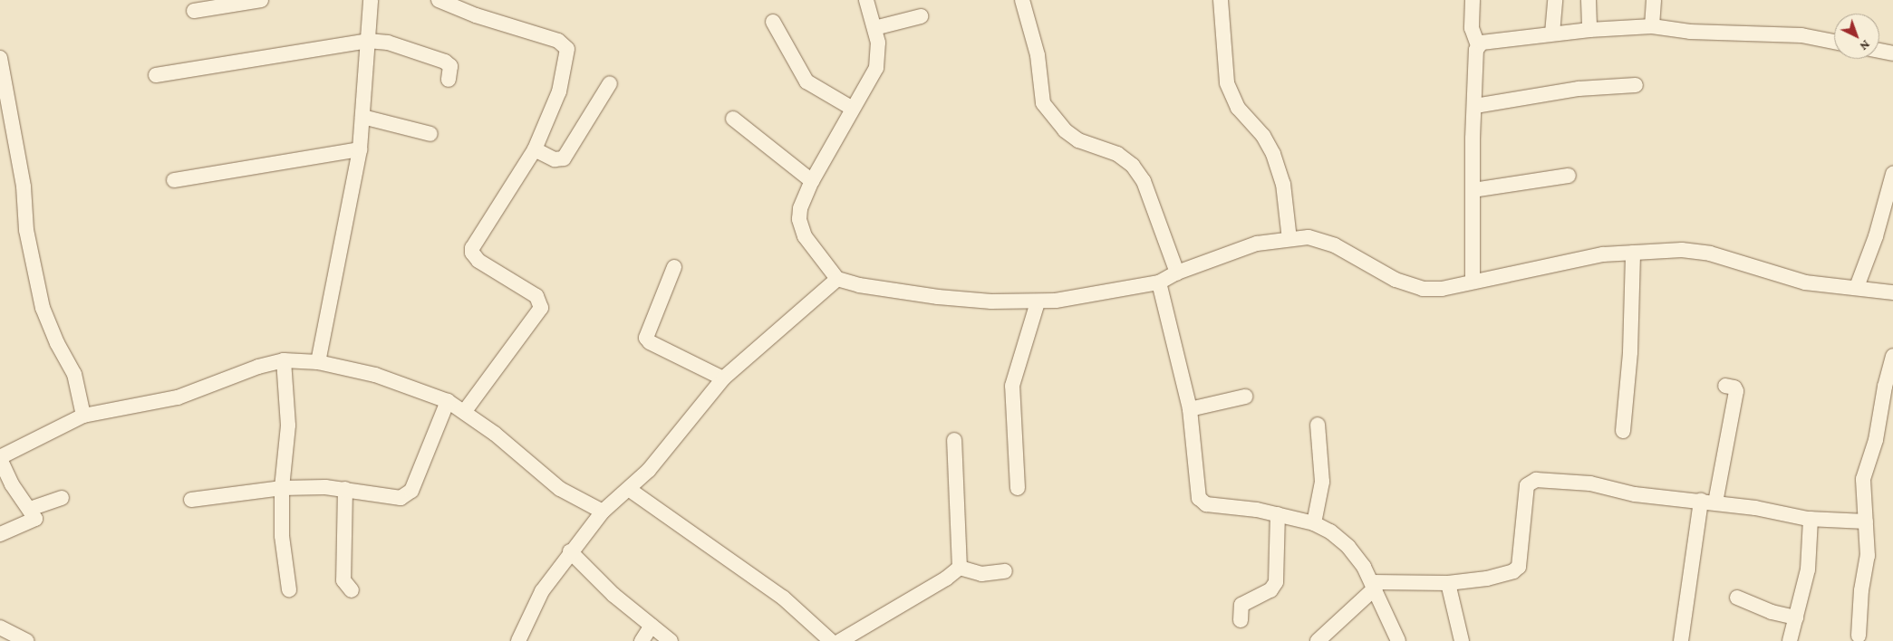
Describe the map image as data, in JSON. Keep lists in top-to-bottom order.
{
  "north": "bottom right"
}
